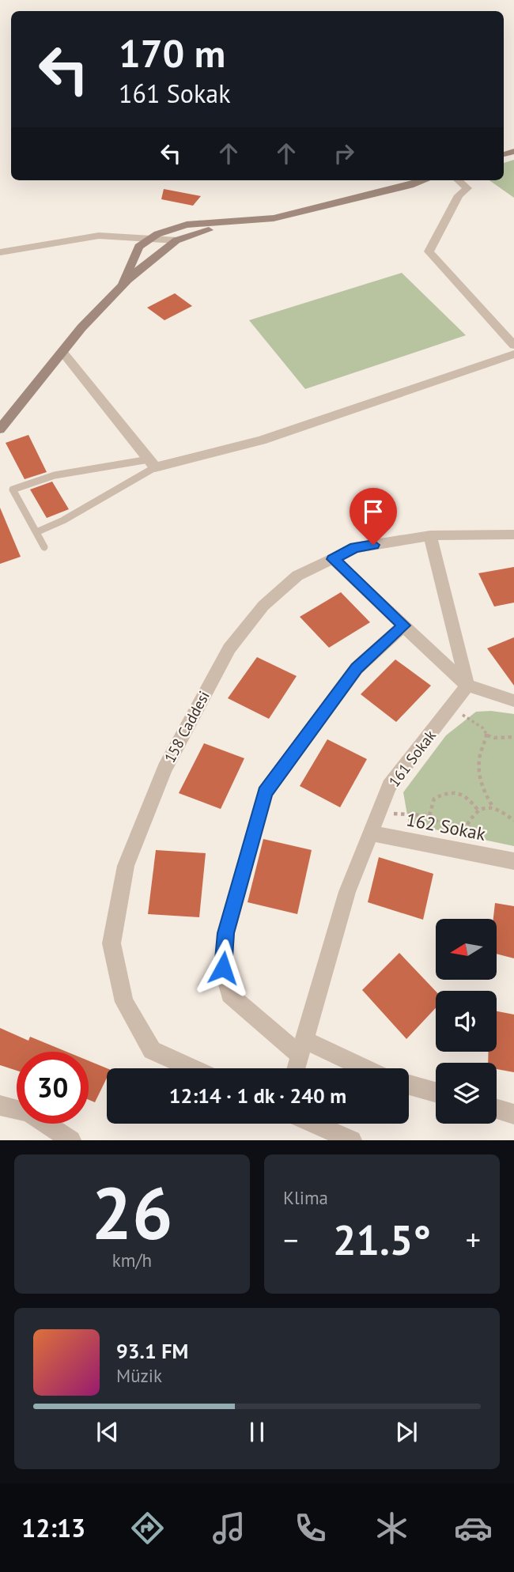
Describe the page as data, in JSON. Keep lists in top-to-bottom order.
{
  "streets": {
    "street": ["158 Caddesi", "161 Sokak", "162 Sokak"]
  },
  "crossings": [
    ["161 Sokak", "162 Sokak"]
  ],
  "north": "left",
  "page": {
    "turn": ["170 m", "161 Sokak"],
    "limit": "30",
    "trip": "12:14 · 1 dk · 240 m",
    "tile": [
      ["26", "km/h"],
      "Klima"
    ],
    "heat": ["−", "21.5°", "+"],
    "song": ["93.1 FM", "Müzik"],
    "tabs": "12:13"
  }
}
